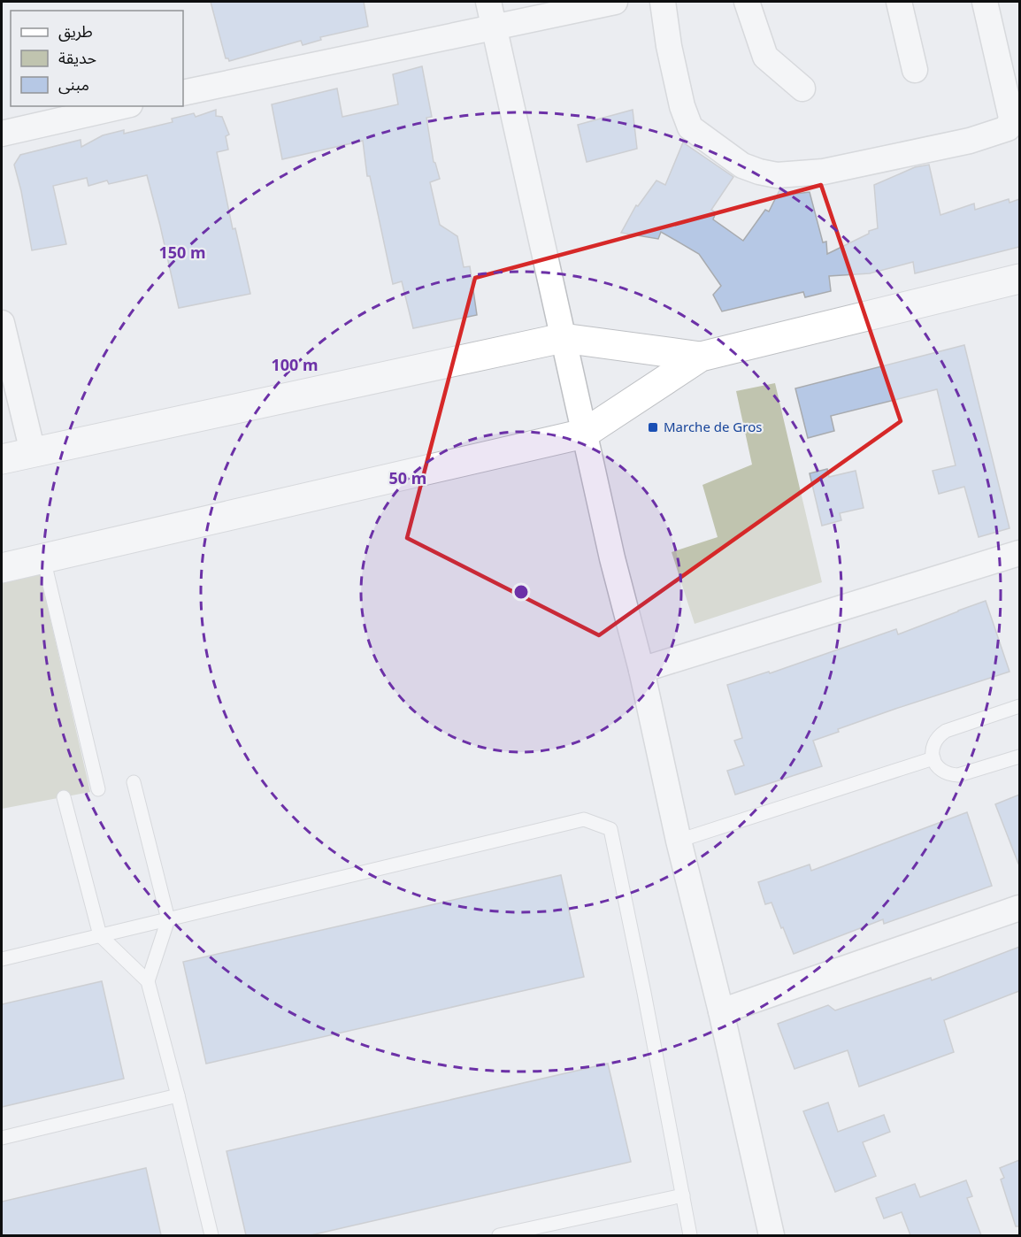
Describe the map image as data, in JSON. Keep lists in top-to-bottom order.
{
  "places": {
    "transit": ["Marche de Gros"]
  },
  "legend": ["طريق", "حديقة", "مبنى"],
  "rings": ["150 m", "100 m", "50 m"]
}
